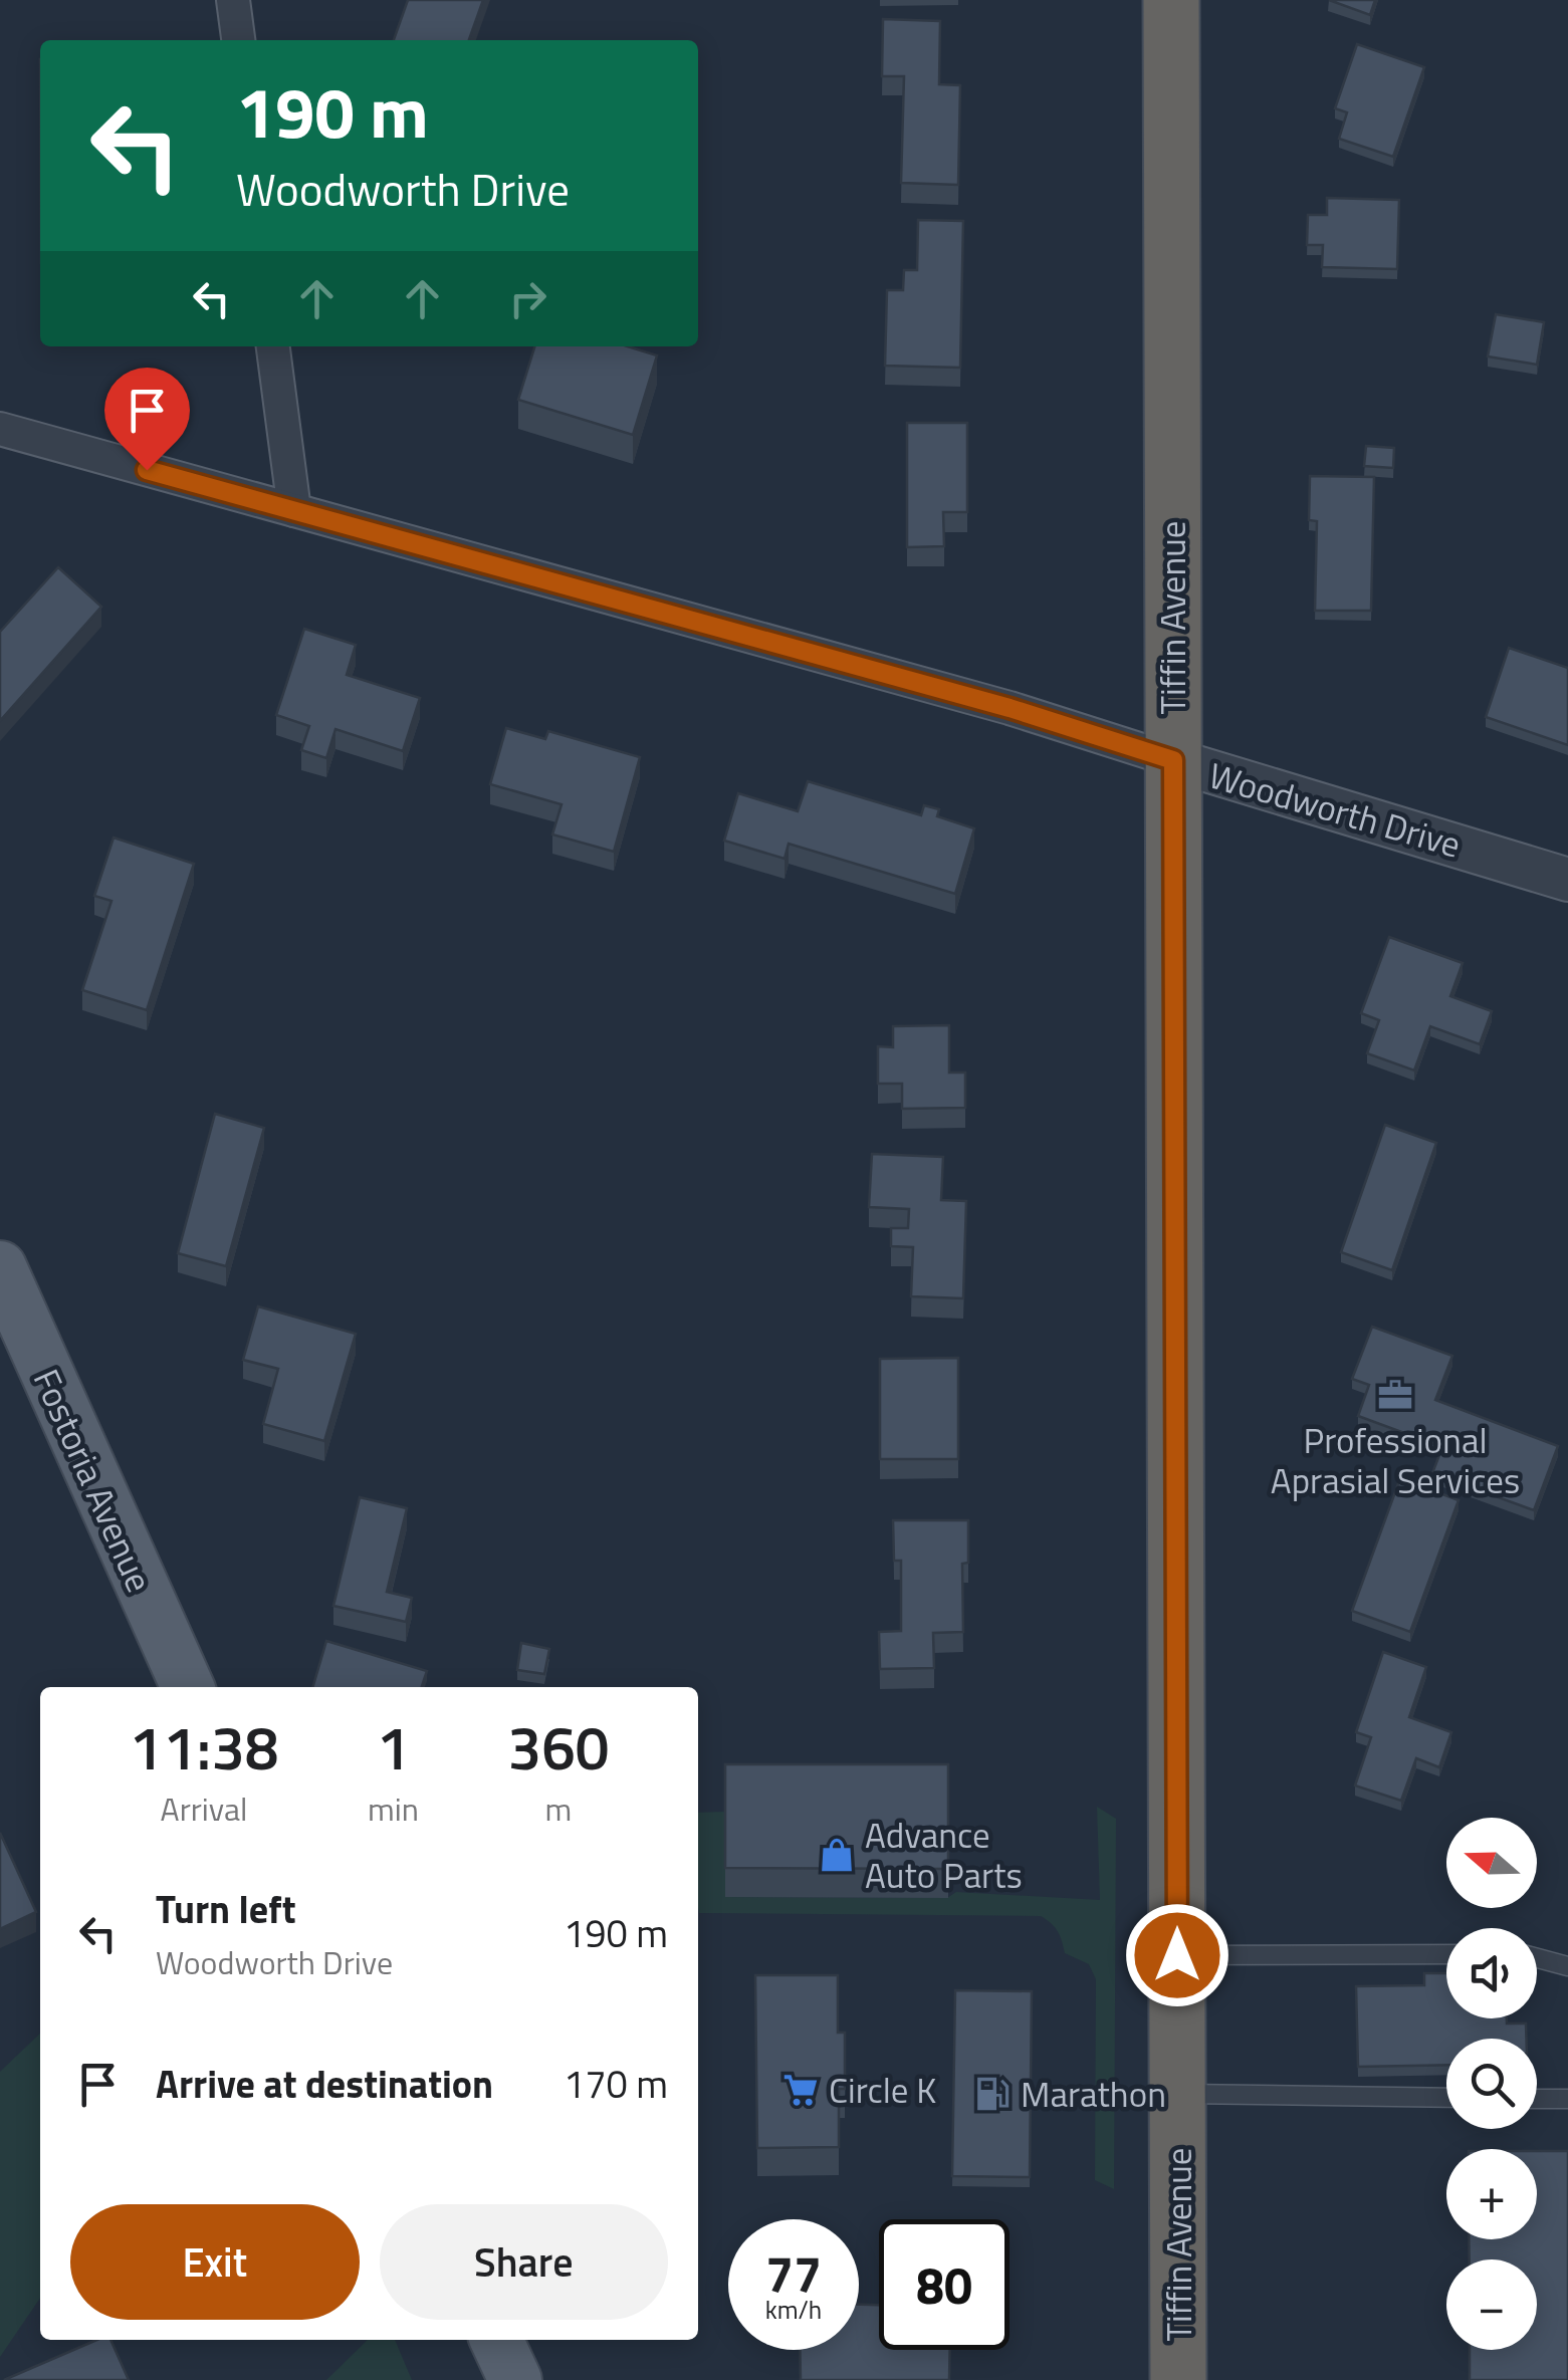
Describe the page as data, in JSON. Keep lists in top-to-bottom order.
{
  "streets": {
    "highway": ["Tiffin Avenue"],
    "main road": ["Fostoria Avenue"],
    "street": ["Woodworth Drive"]
  },
  "crossings": [
    ["Tiffin Avenue", "Woodworth Drive"]
  ],
  "places": {
    "office": ["Professional Aprasial Services"],
    "shop": ["Advance Auto Parts"],
    "supermarket": ["Circle K"],
    "fuel station": ["Marathon"]
  },
  "north": "left",
  "page": {
    "turn": ["190 m", "Woodworth Drive"],
    "eta": [
      "11:38",
      "Arrival",
      "1",
      "min",
      "360",
      "m"
    ],
    "map_buttons": ["+", "−"],
    "list": [
      {
        "name": "Turn left",
        "note": "Woodworth Drive",
        "value": "190 m"
      },
      {
        "name": "Arrive at destination",
        "value": "170 m"
      }
    ],
    "buttons": ["Exit", "Share"],
    "speed": "77 km/h",
    "limit": "80"
  }
}
